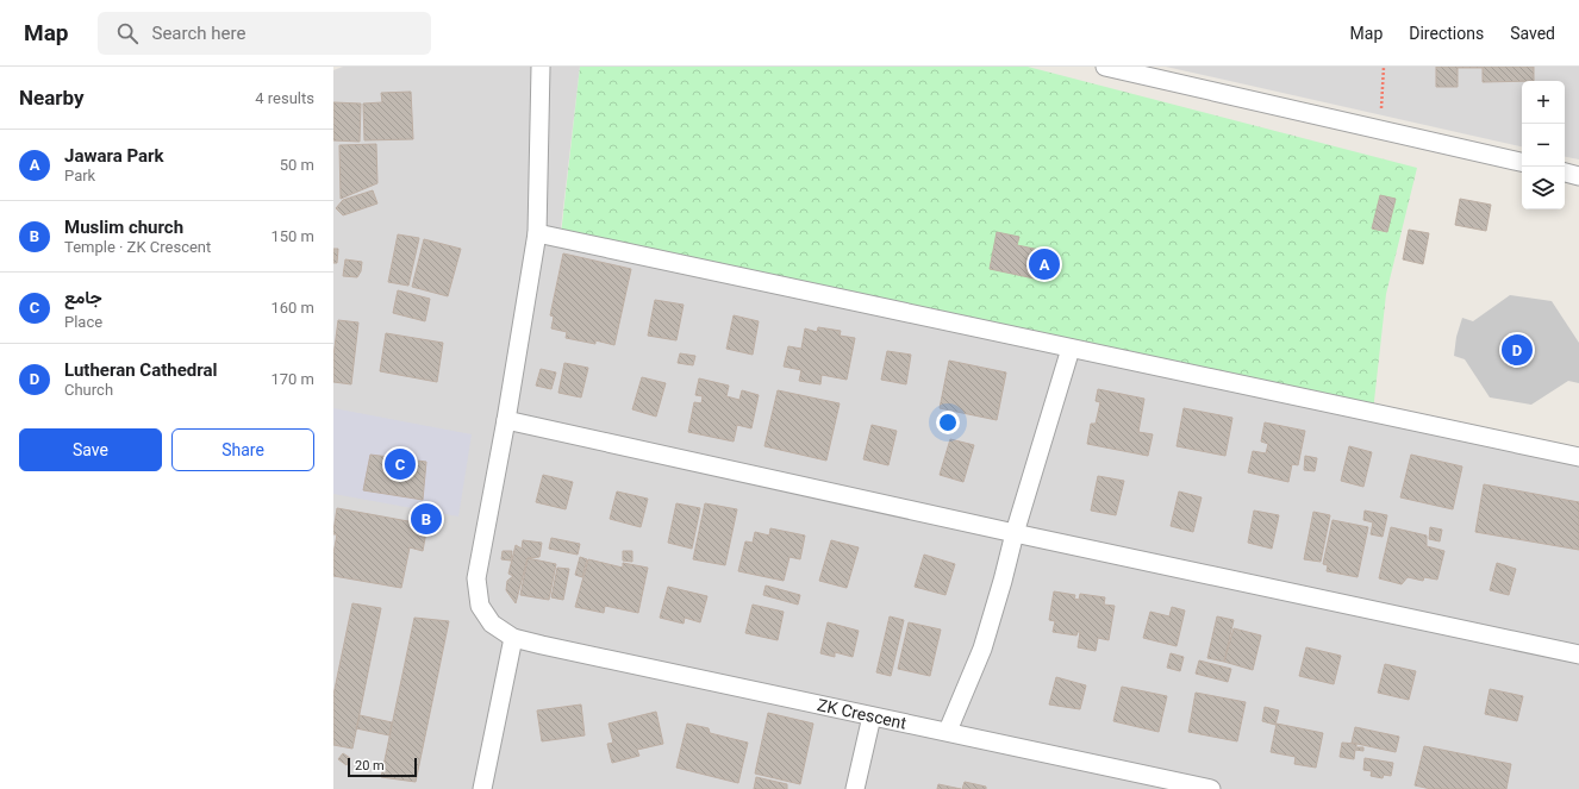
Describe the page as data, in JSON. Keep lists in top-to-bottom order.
{
  "streets": {
    "street": ["ZK Crescent"]
  },
  "scale_bar": "20 m",
  "page": {
    "header": "Map",
    "search": "Search here",
    "nav": ["Map", "Directions", "Saved"],
    "heading": ["Nearby", "4 results"],
    "map_buttons": ["+", "−"],
    "list": [
      {
        "mark": "A",
        "name": "Jawara Park",
        "note": "Park",
        "value": "50 m"
      },
      {
        "mark": "B",
        "name": "Muslim church",
        "note": "Temple · ZK Crescent",
        "value": "150 m"
      },
      {
        "mark": "C",
        "name": "جامع",
        "note": "Place",
        "value": "160 m"
      },
      {
        "mark": "D",
        "name": "Lutheran Cathedral",
        "note": "Church",
        "value": "170 m"
      }
    ],
    "pins": [
      "A",
      "D",
      "C",
      "B"
    ],
    "buttons": ["Save", "Share"],
    "scale": "20 m"
  }
}
